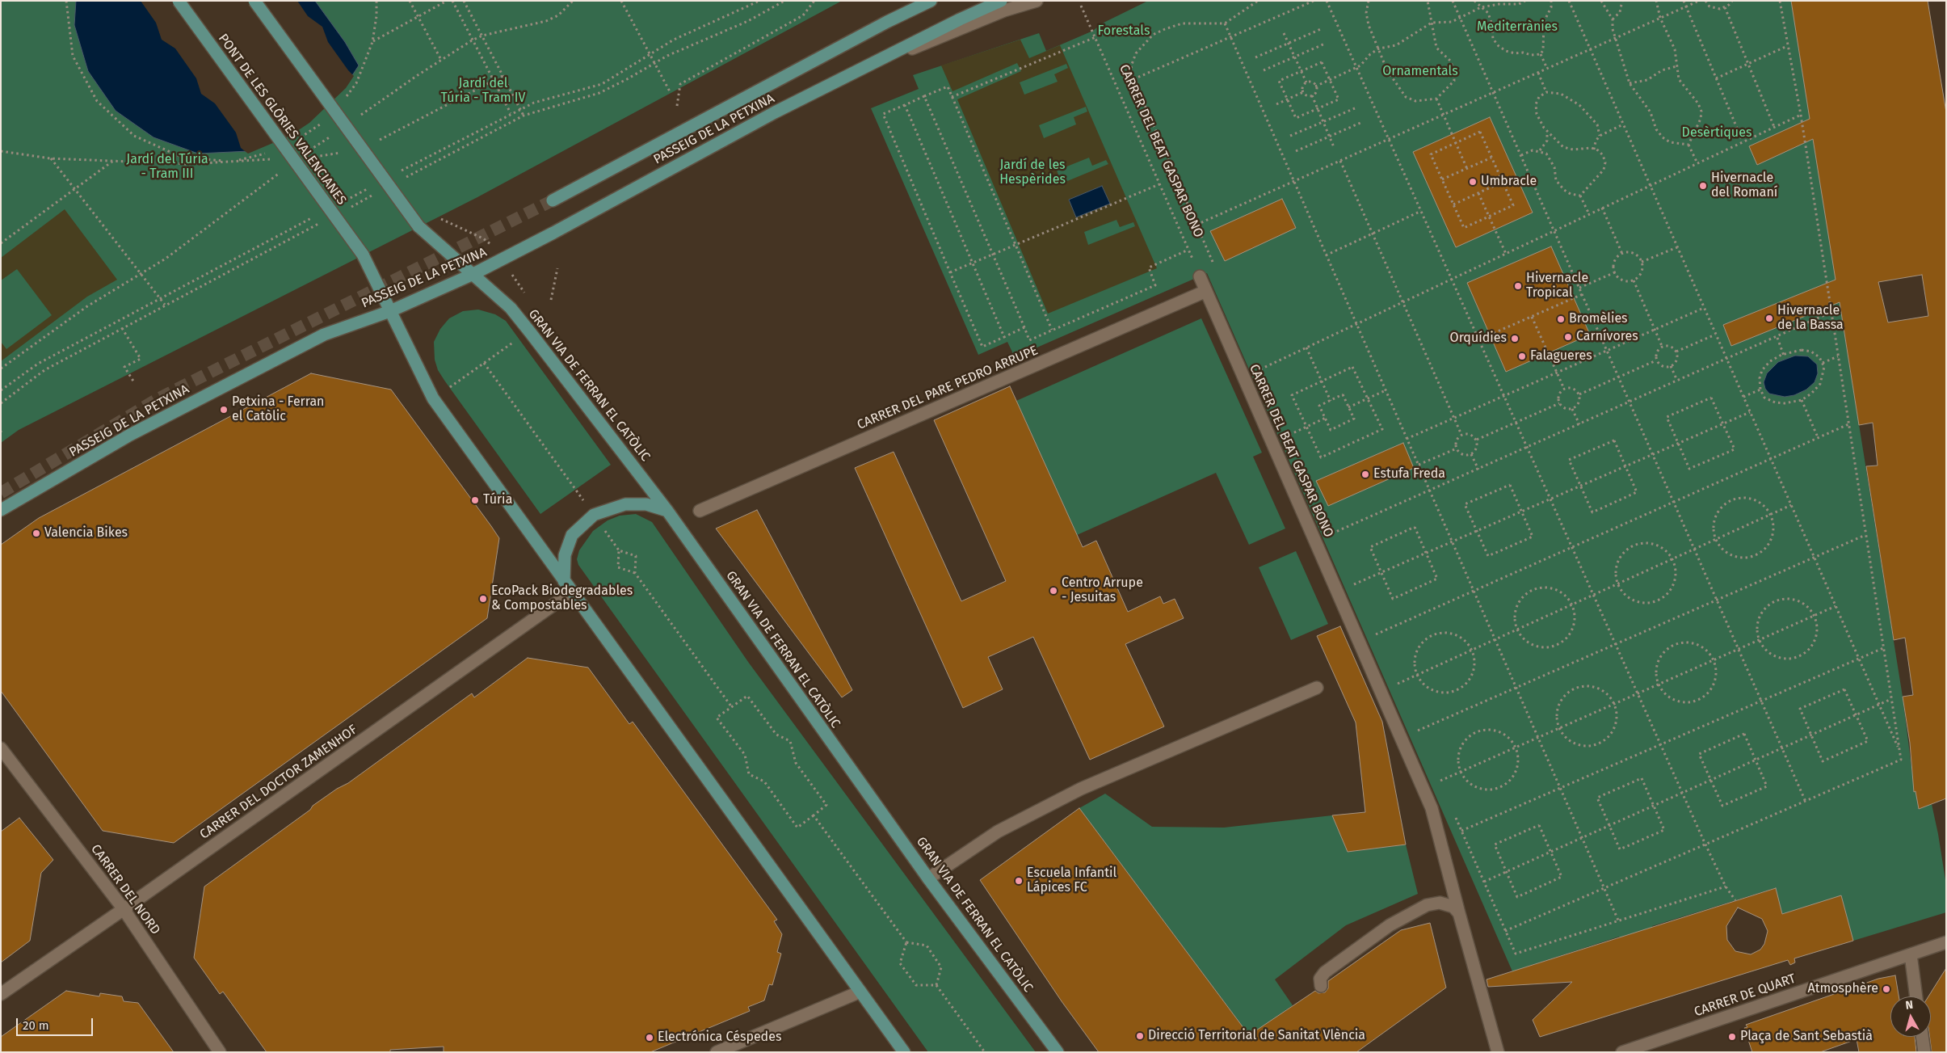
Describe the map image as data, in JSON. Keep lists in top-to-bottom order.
{
  "streets": {
    "main road": ["PONT DE LES GLÒRIES VALENCIANES", "PASSEIG DE LA PETXINA", "GRAN VIA DE FERRAN EL CATÒLIC"],
    "street": [
      "CARRER DEL BEAT GASPAR BONO",
      "CARRER DEL PARE PEDRO ARRUPE",
      "CARRER DEL DOCTOR ZAMENHOF",
      "CARRER DEL NORD",
      "CARRER DE QUART"
    ]
  },
  "crossings": [
    ["PONT DE LES GLÒRIES VALENCIANES", "PASSEIG DE LA PETXINA"],
    ["PASSEIG DE LA PETXINA", "GRAN VIA DE FERRAN EL CATÒLIC"],
    ["CARRER DEL BEAT GASPAR BONO", "CARRER DEL PARE PEDRO ARRUPE"],
    ["CARRER DEL DOCTOR ZAMENHOF", "CARRER DEL NORD"]
  ],
  "parks": [
    "Mediterrànies",
    "Forestals",
    "Ornamentals",
    "Jardí del Túria - Tram IV",
    "Desèrtiques",
    "Jardí del Túria - Tram III",
    "Jardí de les Hespèrides"
  ],
  "places": [
    "Umbracle",
    "Hivernacle del Romaní",
    "Hivernacle Tropical",
    "Hivernacle de la Bassa",
    "Bromèlies",
    "Carnívores",
    "Orquídies",
    "Falagueres",
    "Petxina - Ferran el Catòlic",
    "Estufa Freda",
    "Túria",
    "Valencia Bikes",
    "Centro Arrupe - Jesuitas",
    "EcoPack Biodegradables & Compostables",
    "Escuela Infantil Lápices FC",
    "Atmosphère",
    "Direcció Territorial de Sanitat Vlència",
    "Plaça de Sant Sebastià",
    "Electrónica Céspedes"
  ],
  "scale_bar": "20 m",
  "north": "top"
}
